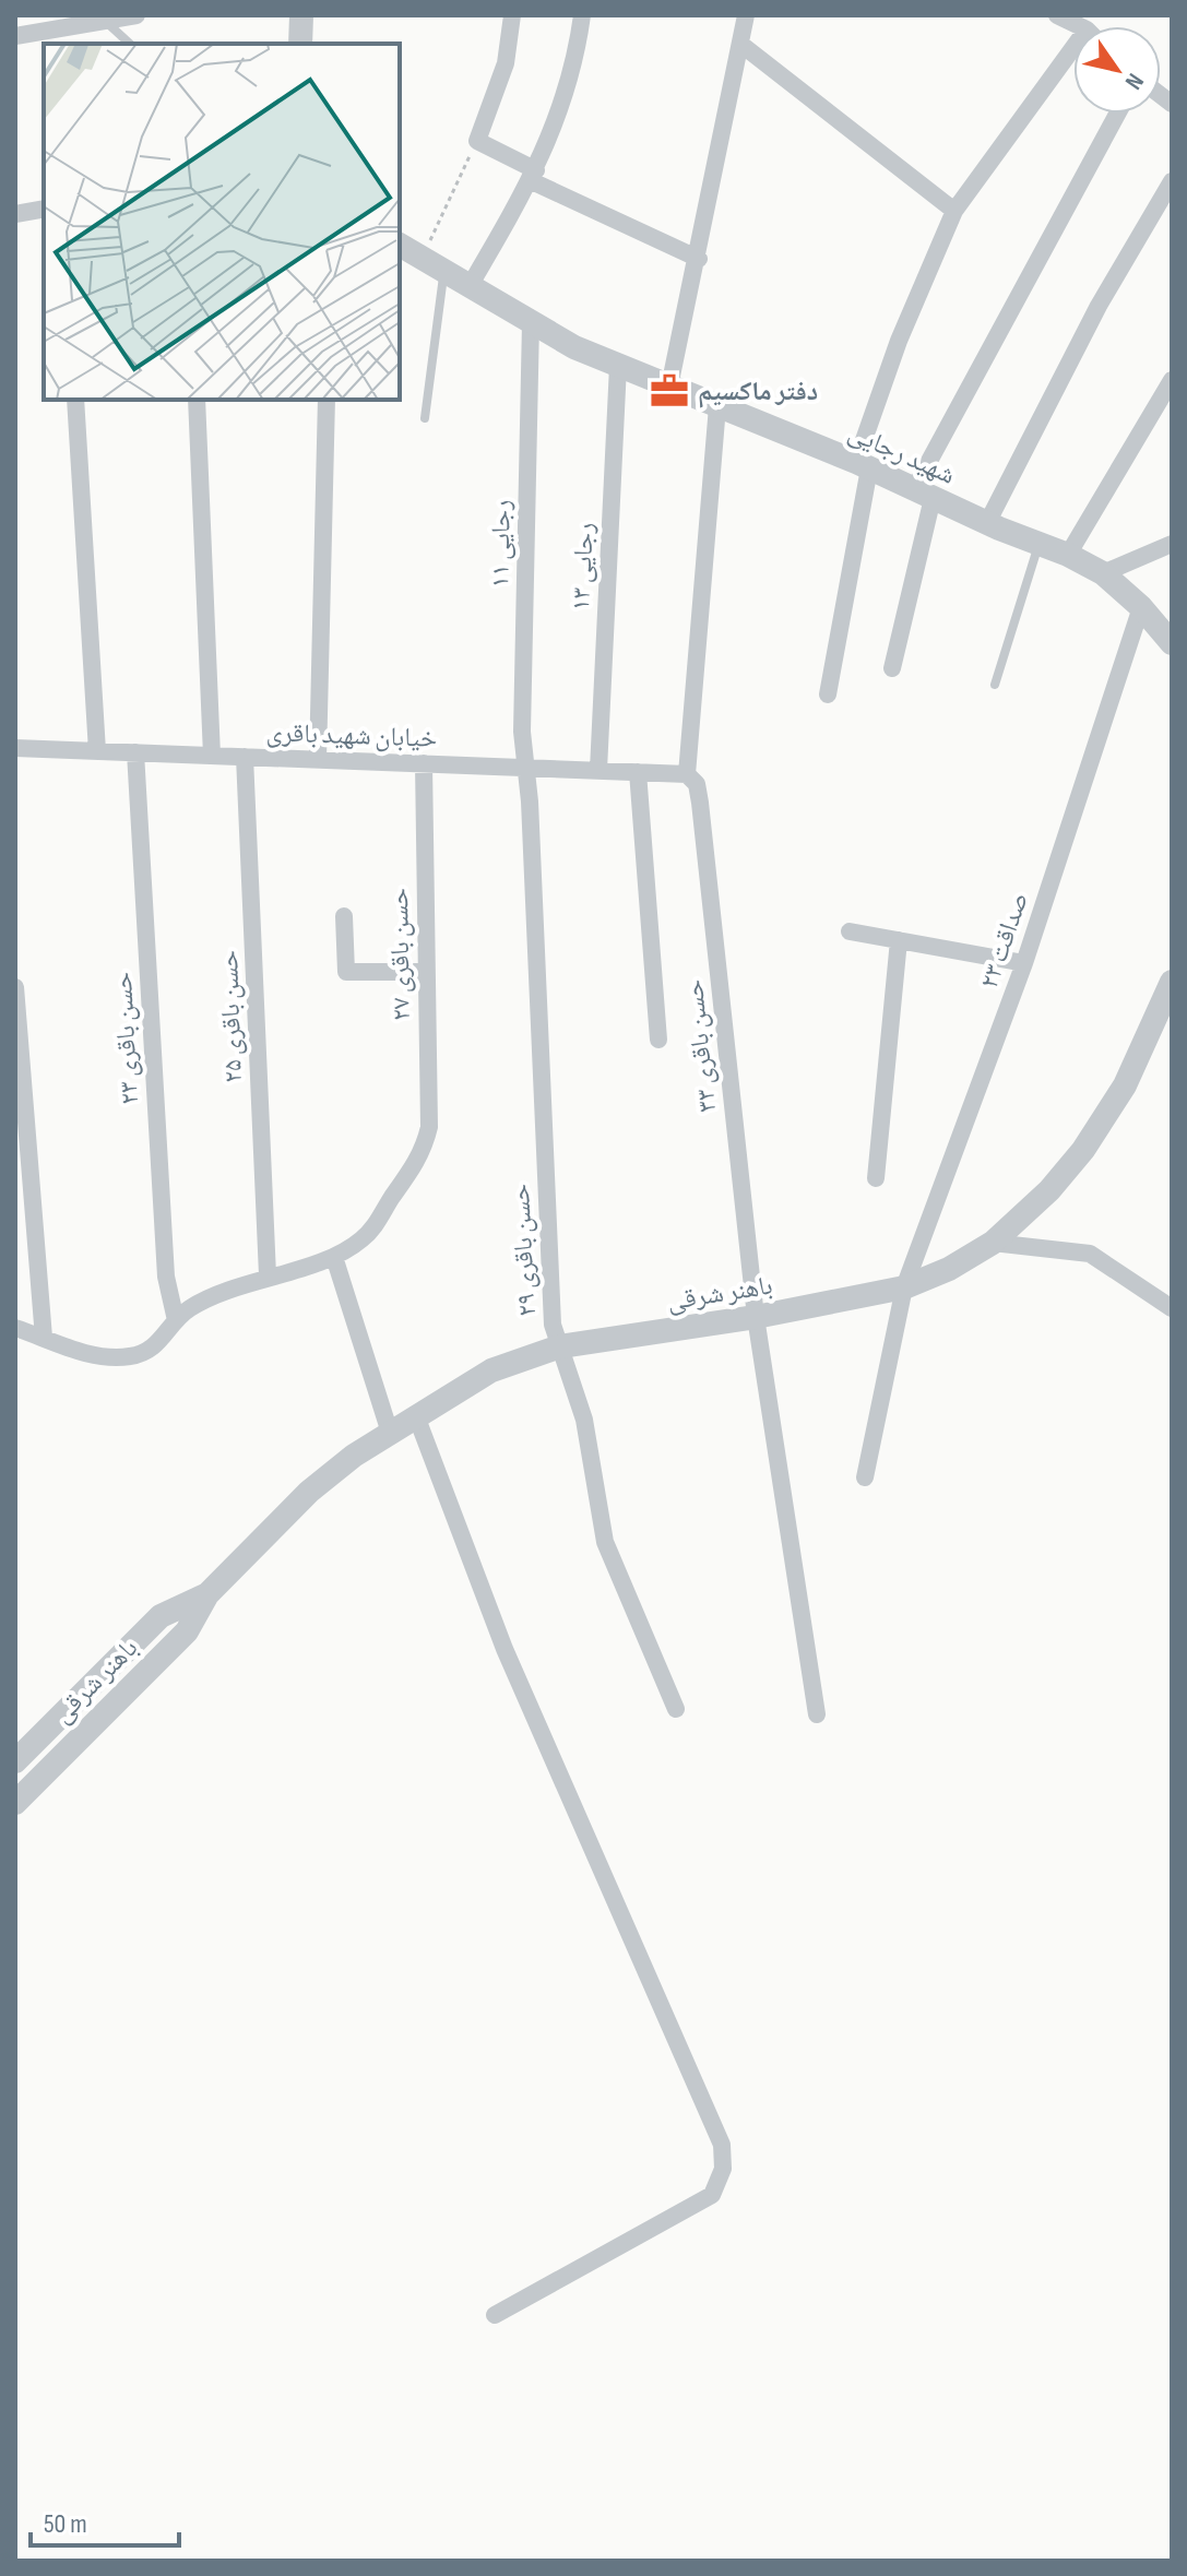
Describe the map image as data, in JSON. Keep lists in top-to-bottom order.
{
  "streets": {
    "street": [
      "شهید رجایی",
      "رجایی ۱۱",
      "رجایی ۱۳",
      "خیابان شهید باقری",
      "صداقت ۲۳",
      "حسن باقری ۲۷",
      "حسن باقری ۲۵",
      "حسن باقری ۲۳",
      "حسن باقری ۳۳",
      "حسن باقری ۲۹",
      "باهنر شرقی"
    ]
  },
  "crossings": [
    ["شهید رجایی", "رجایی ۱۱"],
    ["شهید رجایی", "رجایی ۱۳"],
    ["شهید رجایی", "صداقت ۲۳"],
    ["رجایی ۱۱", "خیابان شهید باقری"],
    ["رجایی ۱۱", "حسن باقری ۲۹"],
    ["رجایی ۱۳", "خیابان شهید باقری"],
    ["خیابان شهید باقری", "حسن باقری ۲۷"],
    ["خیابان شهید باقری", "حسن باقری ۲۵"],
    ["خیابان شهید باقری", "حسن باقری ۲۳"],
    ["خیابان شهید باقری", "حسن باقری ۳۳"],
    ["خیابان شهید باقری", "حسن باقری ۲۹"],
    ["صداقت ۲۳", "باهنر شرقی"],
    ["حسن باقری ۳۳", "باهنر شرقی"],
    ["حسن باقری ۲۹", "باهنر شرقی"]
  ],
  "places": {
    "office": ["دفتر ماکسیم"]
  },
  "scale_bar": "50 m",
  "north": "bottom right"
}
